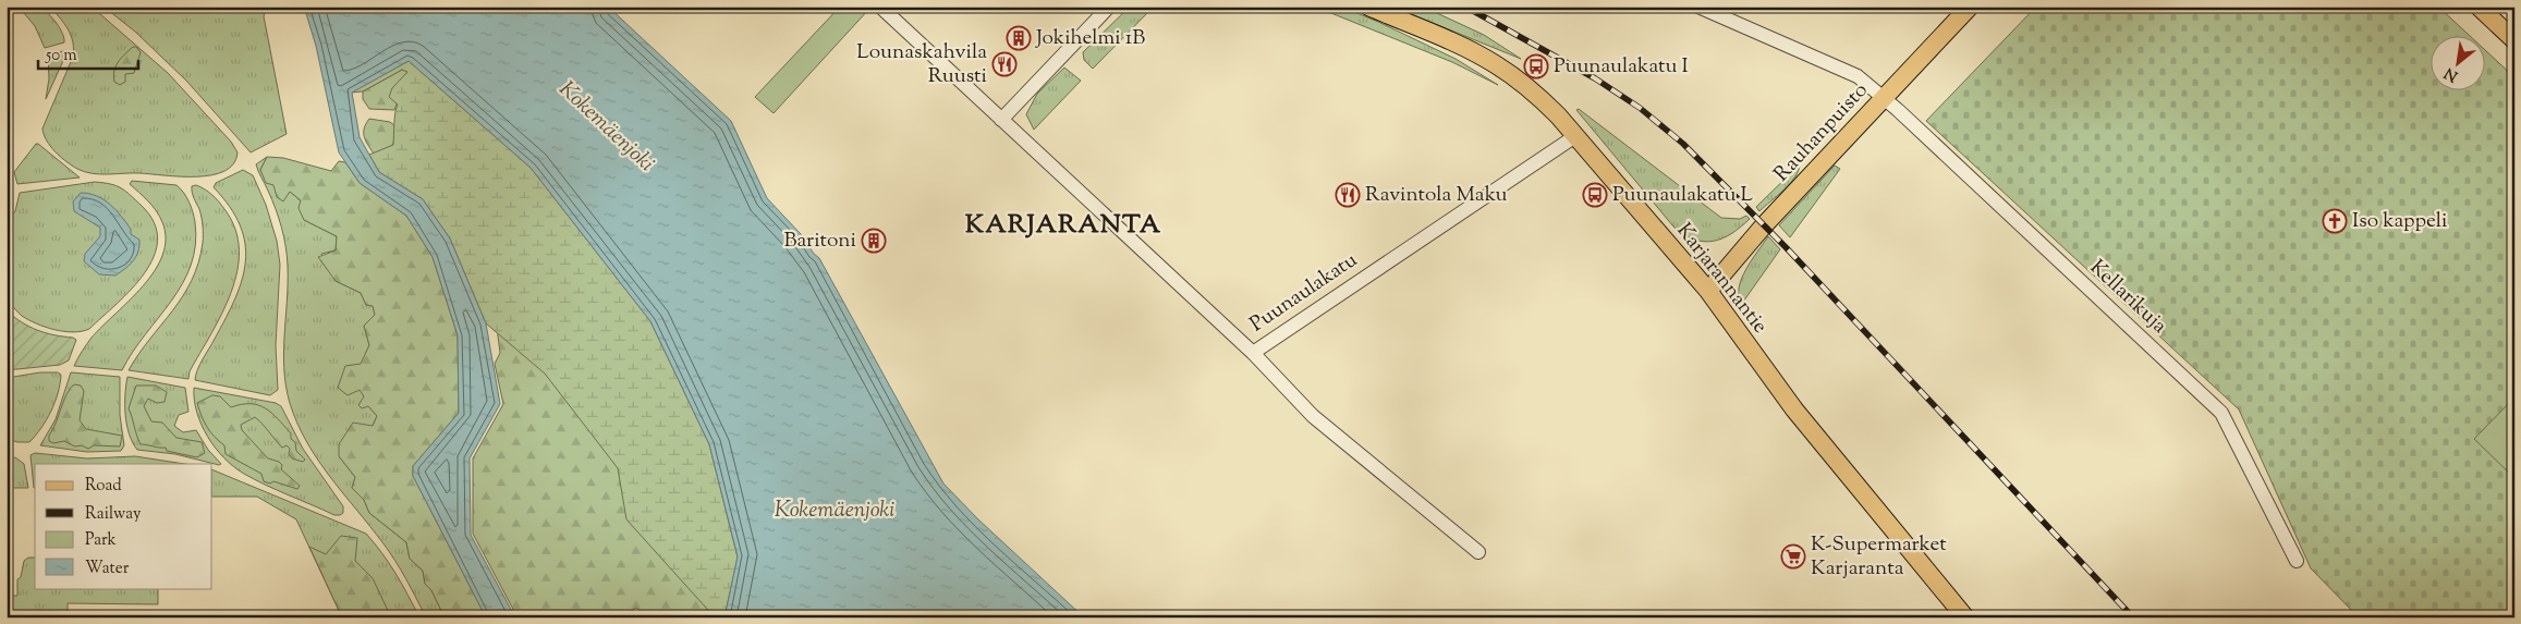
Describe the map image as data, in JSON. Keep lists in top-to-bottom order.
{
  "streets": {
    "main road": ["Rauhanpuisto", "Karjarannantie"],
    "street": ["Puunaulakatu", "Kellarikuja"]
  },
  "crossings": [
    ["Rauhanpuisto", "Karjarannantie"],
    ["Rauhanpuisto", "Kellarikuja"],
    ["Karjarannantie", "Puunaulakatu"]
  ],
  "districts": ["KARJARANTA"],
  "water": ["Kokemäenjoki"],
  "places": {
    "building": ["Jokihelmi 1B", "Baritoni"],
    "restaurant": ["Lounaskahvila Ruusti", "Ravintola Maku"],
    "bus stop": ["Puunaulakatu I", "Puunaulakatu L"],
    "church": ["Iso kappeli"],
    "supermarket": ["K-Supermarket Karjaranta"]
  },
  "legend": [
    "Road",
    "Railway",
    "Park",
    "Water"
  ],
  "scale_bar": "50 m",
  "north": "bottom left"
}
